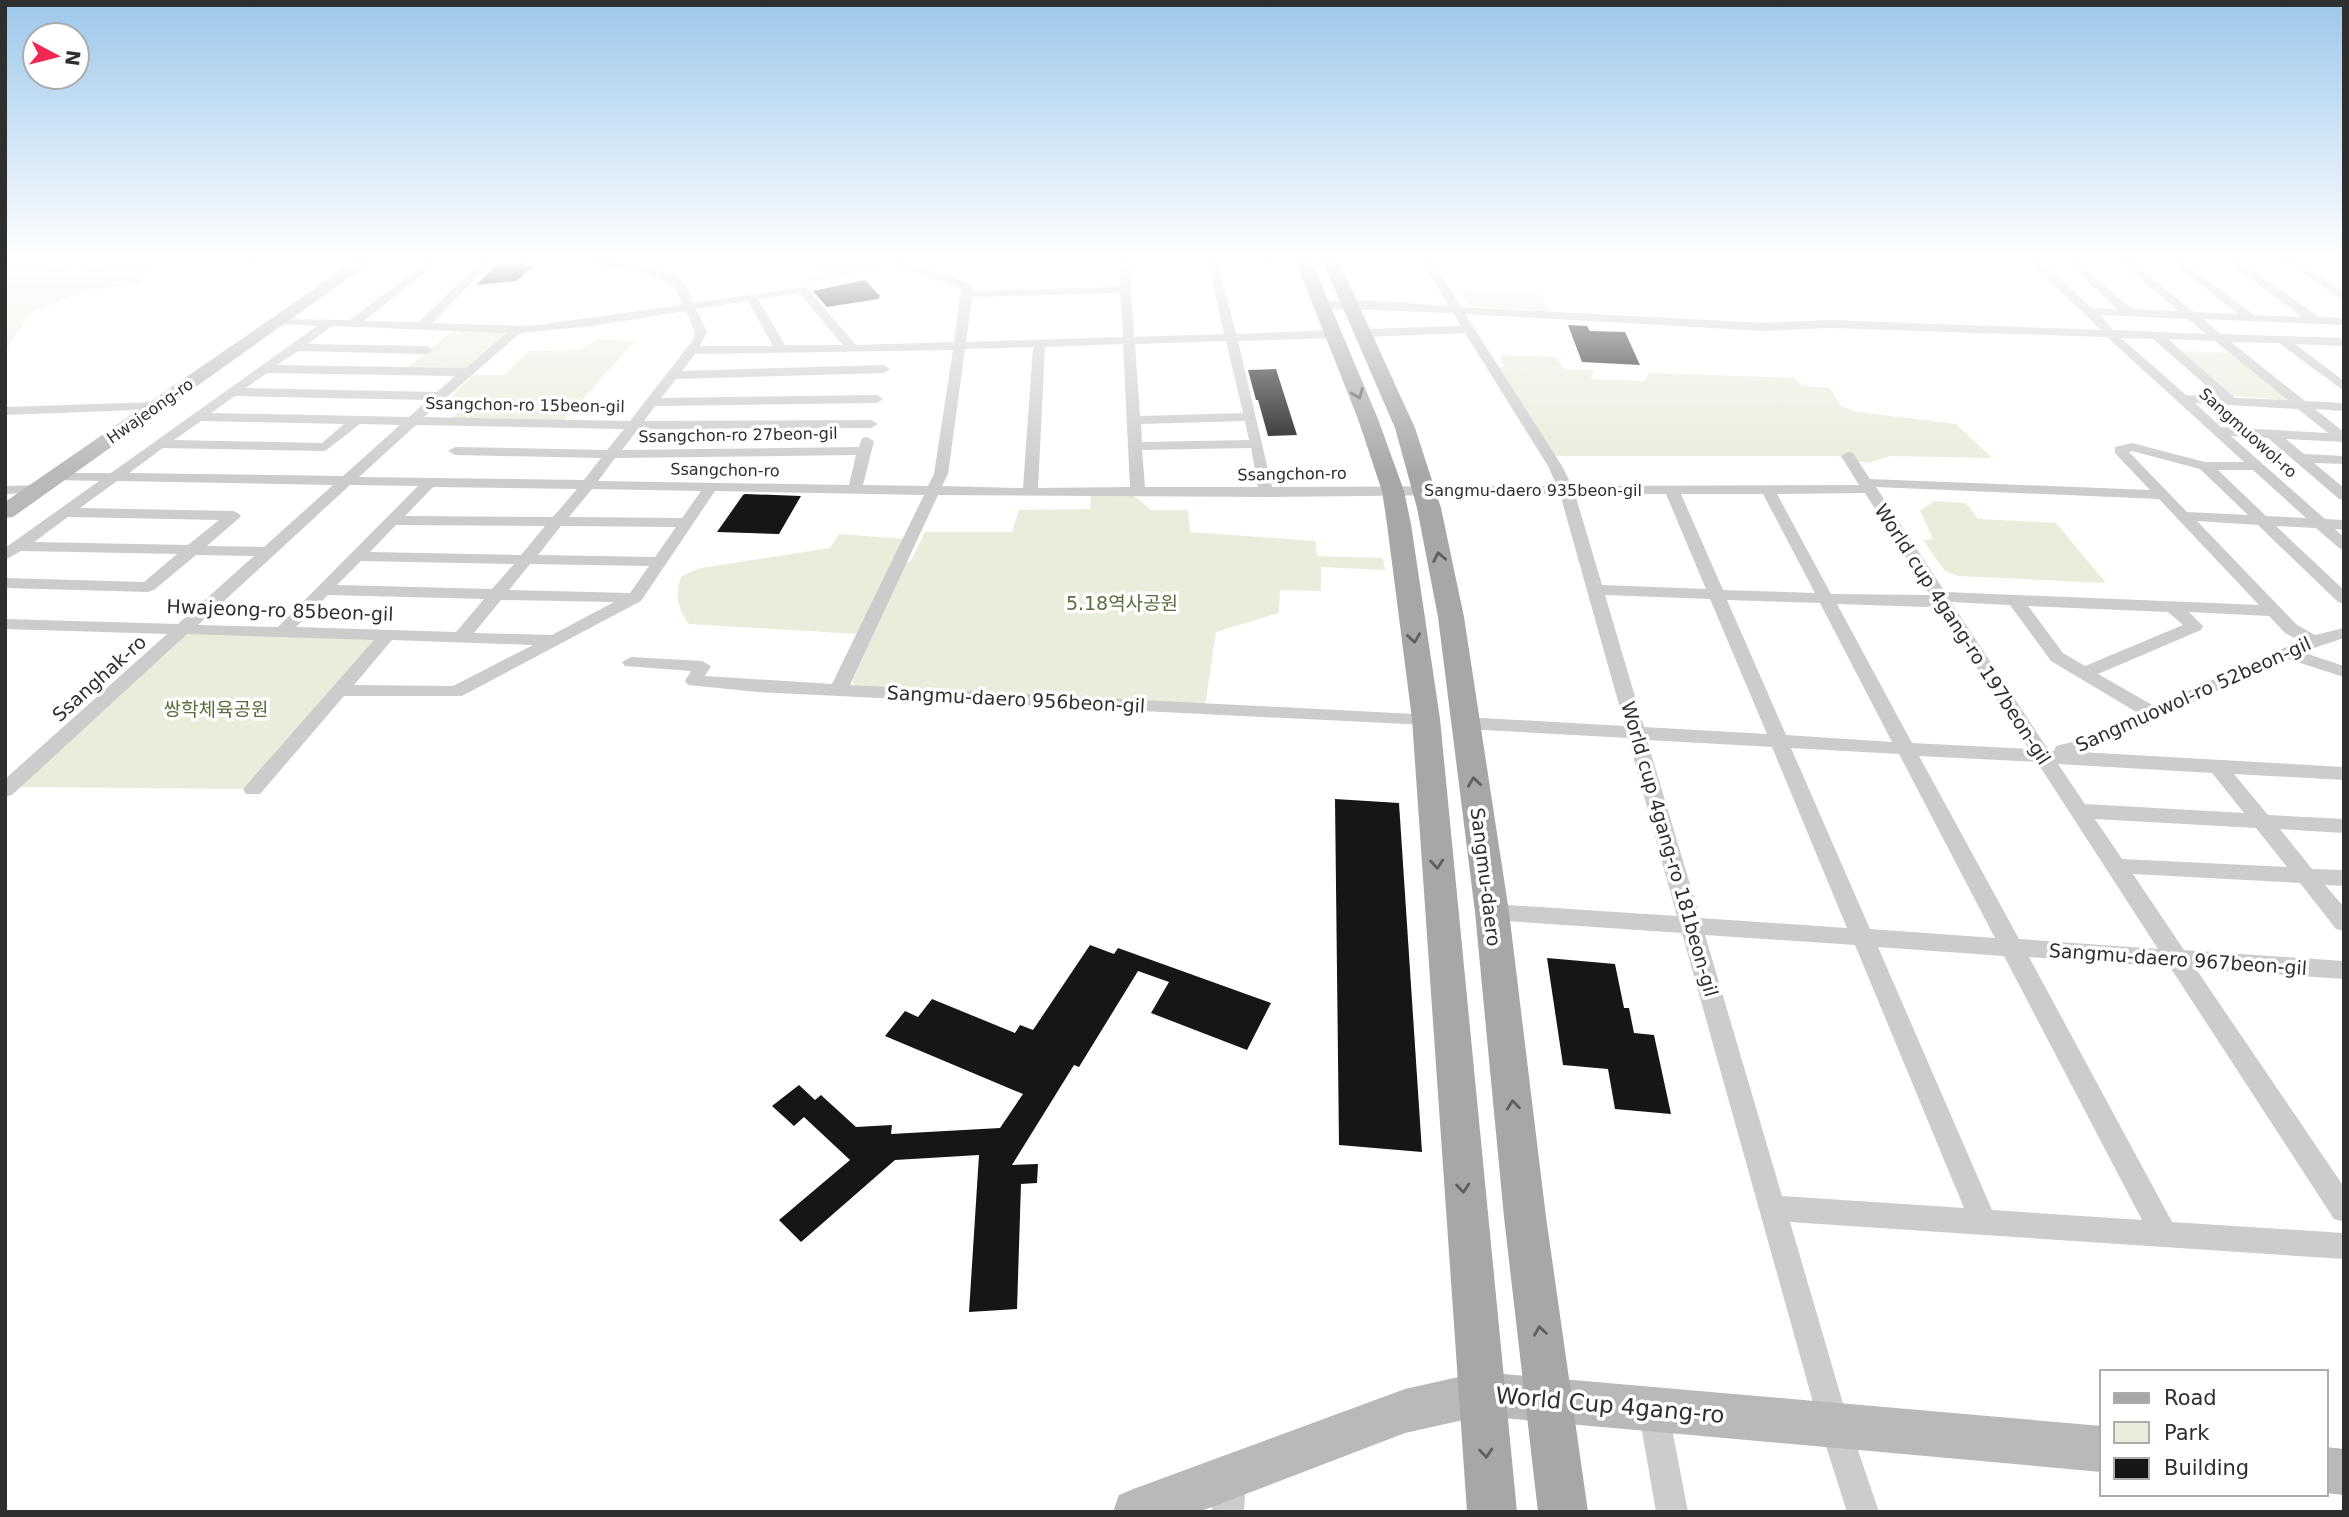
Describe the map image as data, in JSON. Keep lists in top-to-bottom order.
{
  "streets": {
    "main road": ["Sangmu-daero"],
    "street": [
      "Ssangchon-ro 15beon-gil",
      "Hwajeong-ro",
      "Sangmuowol-ro",
      "Ssangchon-ro 27beon-gil",
      "Ssangchon-ro",
      "Sangmu-daero 935beon-gil",
      "Hwajeong-ro 85beon-gil",
      "World cup 4gang-ro 197beon-gil",
      "Ssanghak-ro",
      "Sangmuowol-ro 52beon-gil",
      "Sangmu-daero 956beon-gil",
      "World cup 4gang-ro 181beon-gil",
      "Sangmu-daero 967beon-gil",
      "World Cup 4gang-ro"
    ]
  },
  "crossings": [
    ["Ssangchon-ro 15beon-gil", "Ssangchon-ro 27beon-gil"],
    ["Ssangchon-ro 15beon-gil", "Ssangchon-ro"],
    ["Ssangchon-ro 15beon-gil", "Ssanghak-ro"],
    ["Hwajeong-ro", "Ssangchon-ro"],
    ["Ssangchon-ro 27beon-gil", "Ssangchon-ro"],
    ["Ssangchon-ro 27beon-gil", "Hwajeong-ro 85beon-gil"],
    ["Ssangchon-ro", "Sangmu-daero 935beon-gil"],
    ["Ssangchon-ro", "Ssanghak-ro"],
    ["Ssangchon-ro", "Sangmu-daero"],
    ["Sangmu-daero 935beon-gil", "World cup 4gang-ro 197beon-gil"],
    ["Sangmu-daero 935beon-gil", "World cup 4gang-ro 181beon-gil"],
    ["Sangmu-daero 935beon-gil", "Sangmu-daero"],
    ["Hwajeong-ro 85beon-gil", "Ssanghak-ro"],
    ["World cup 4gang-ro 197beon-gil", "Sangmuowol-ro 52beon-gil"],
    ["World cup 4gang-ro 197beon-gil", "Sangmu-daero 967beon-gil"],
    ["Sangmu-daero 956beon-gil", "Sangmu-daero"],
    ["World cup 4gang-ro 181beon-gil", "Sangmu-daero 967beon-gil"],
    ["World cup 4gang-ro 181beon-gil", "World Cup 4gang-ro"],
    ["Sangmu-daero", "Sangmu-daero 967beon-gil"],
    ["Sangmu-daero", "World Cup 4gang-ro"]
  ],
  "parks": ["5.18역사공원", "쌍학체육공원"],
  "legend": ["Road", "Park", "Building"],
  "north": "right"
}
